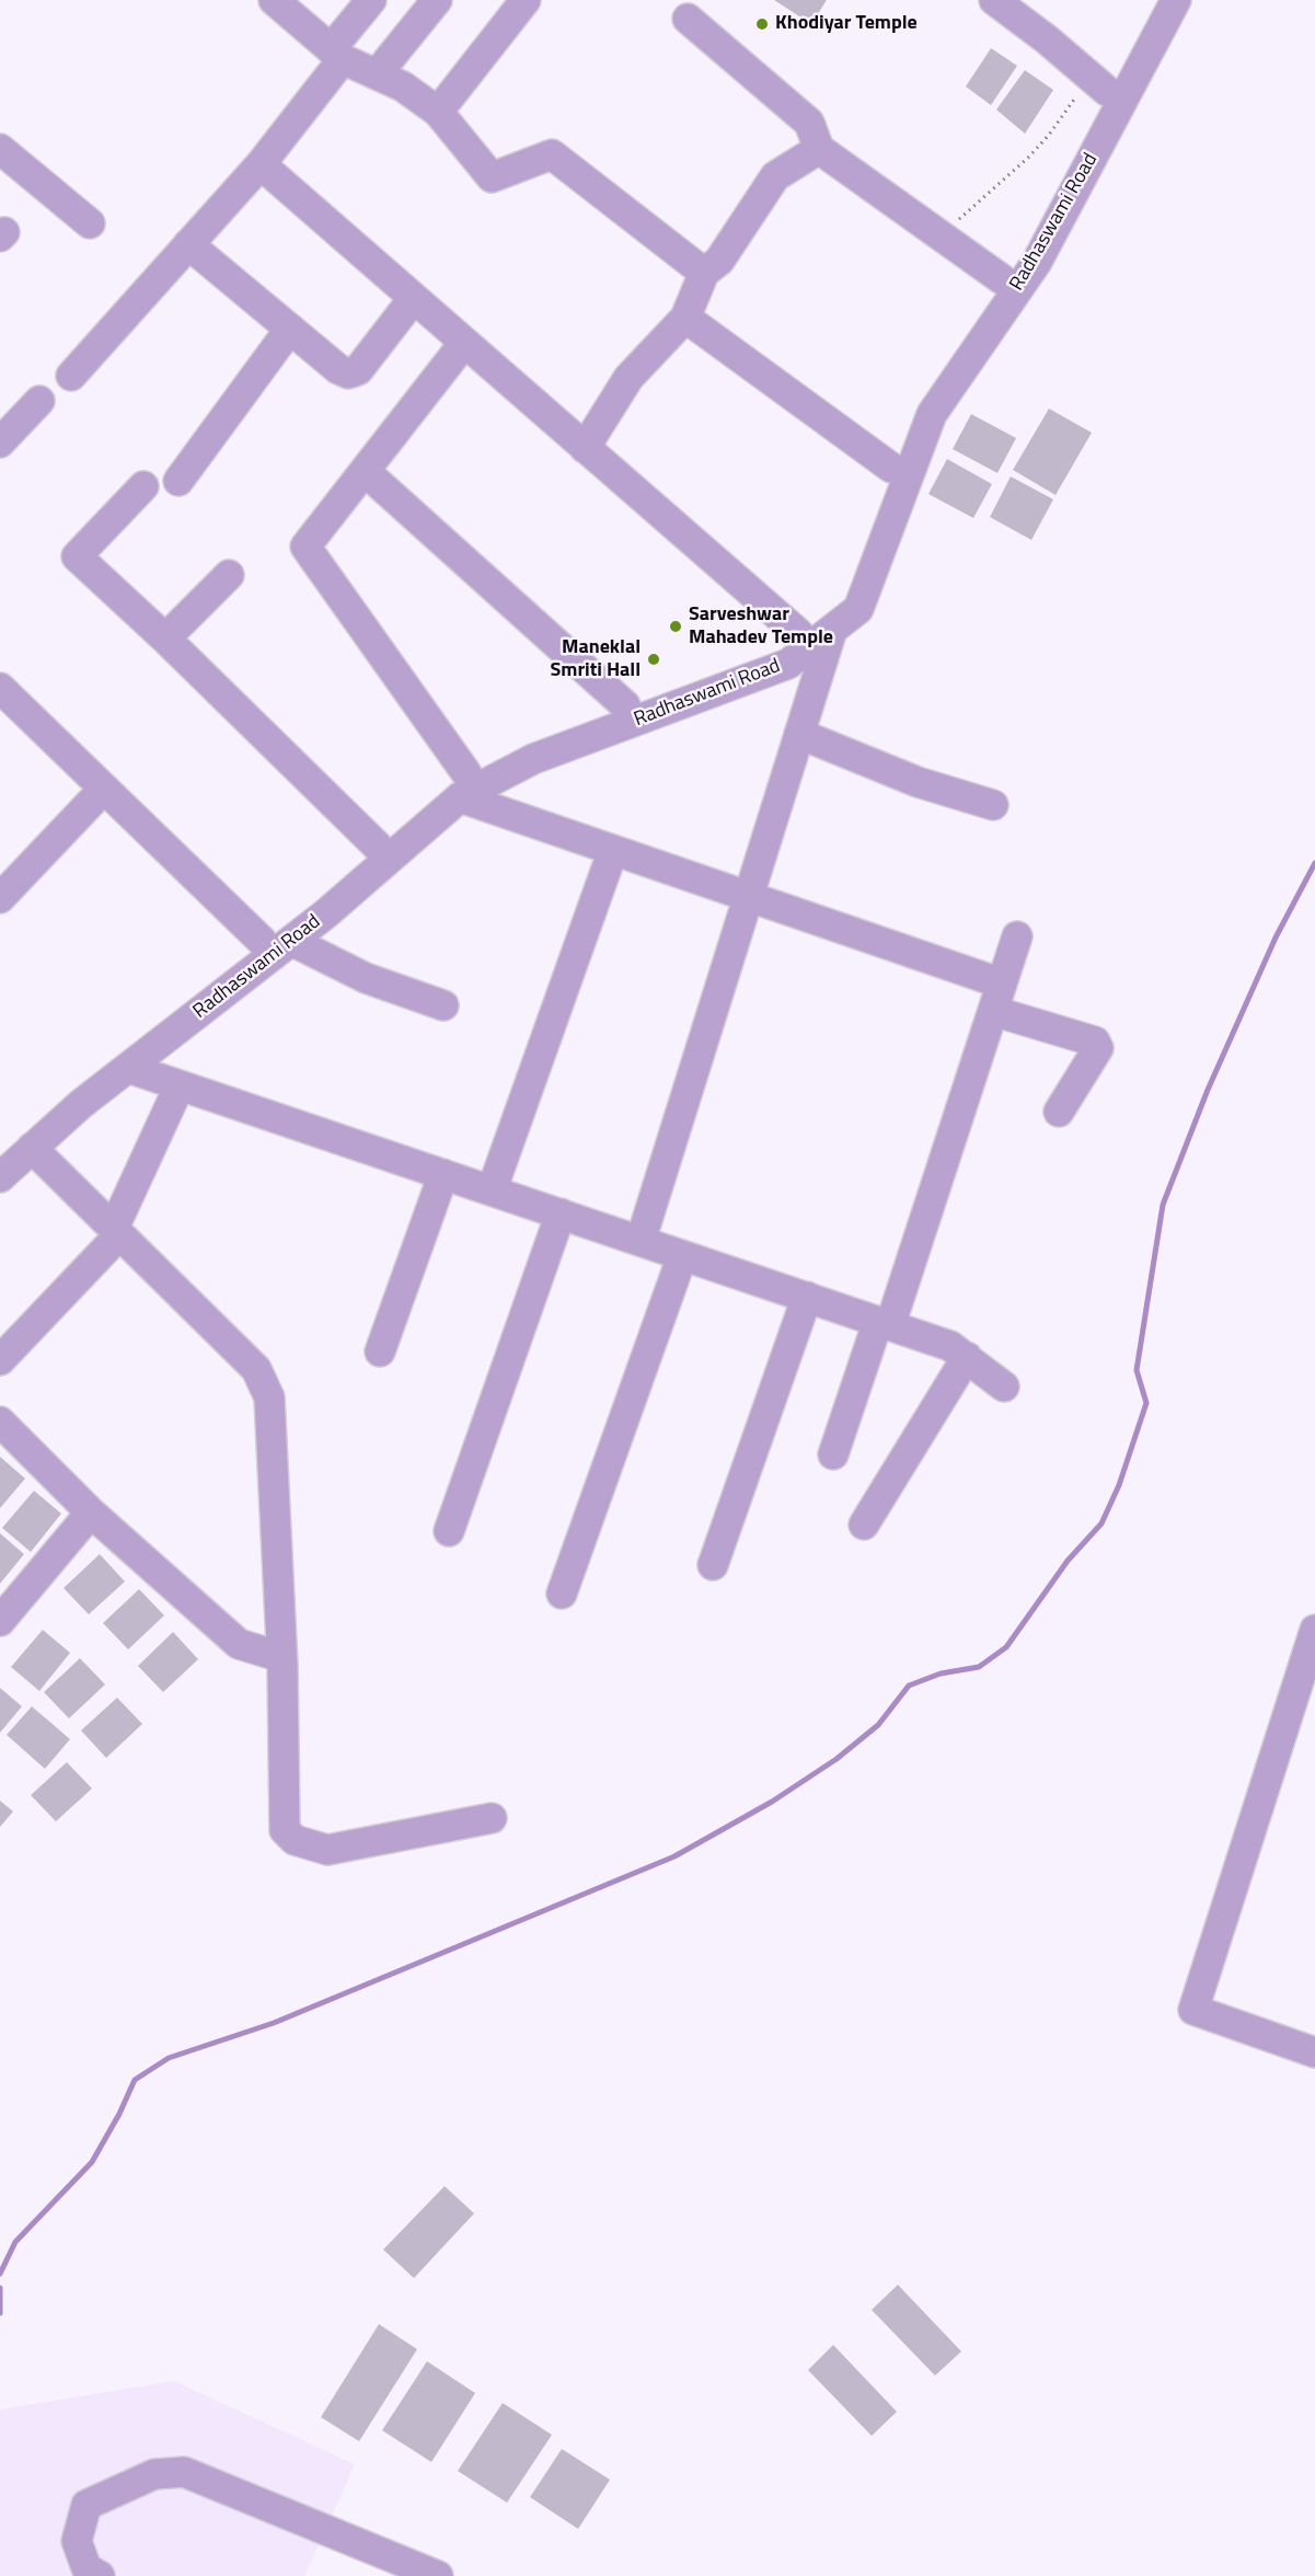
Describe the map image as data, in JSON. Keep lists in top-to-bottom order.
{
  "streets": {
    "street": ["Radhaswami Road"]
  },
  "places": ["Khodiyar Temple", "Sarveshwar Mahadev Temple", "Maneklal Smriti Hall"]
}
